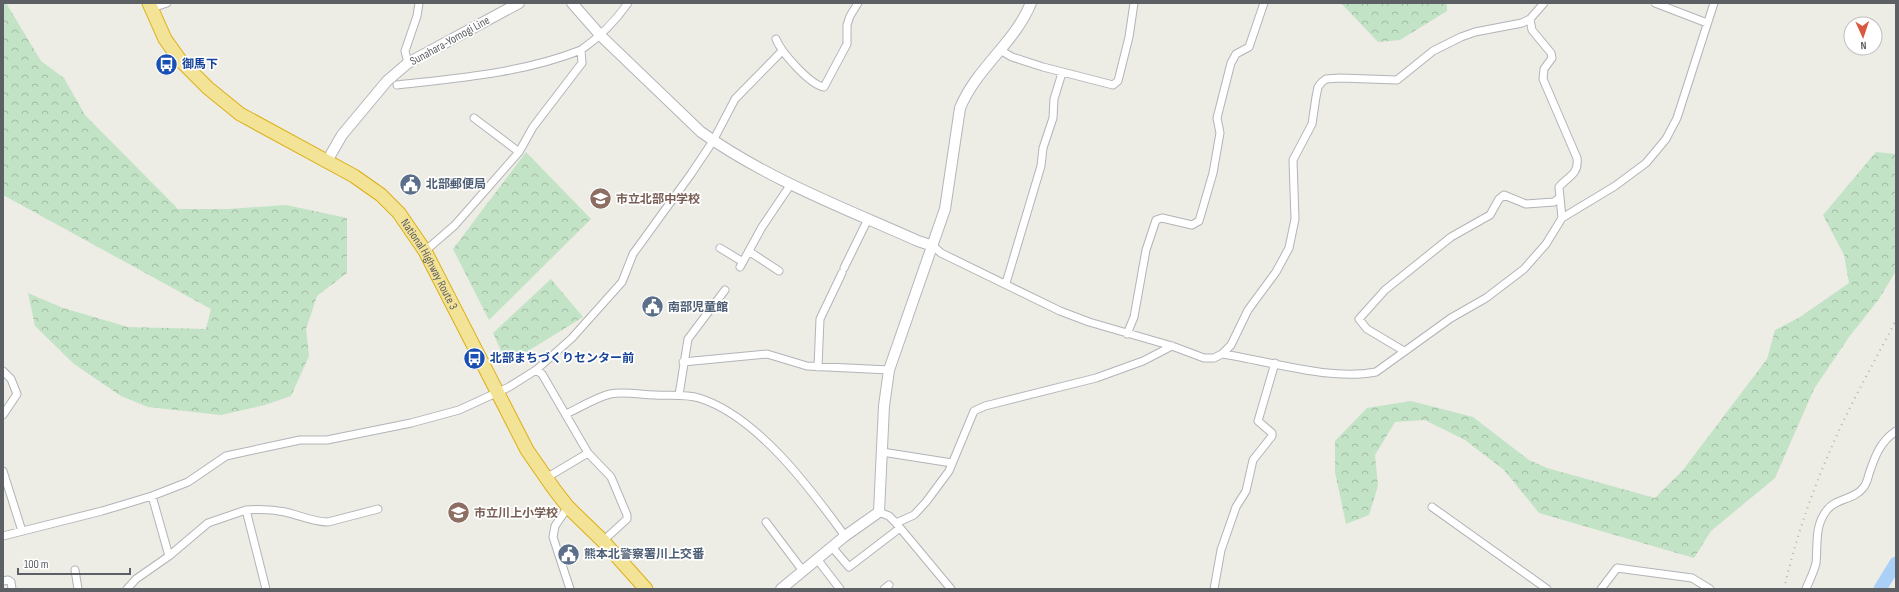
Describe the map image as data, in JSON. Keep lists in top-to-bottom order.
{
  "streets": {
    "highway": ["National Highway Route 3"],
    "street": ["Sunahara-Yomogi Line"]
  },
  "crossings": [
    ["Sunahara-Yomogi Line", "National Highway Route 3"]
  ],
  "places": {
    "bus stop": ["御馬下", "北部まちづくりセンター前"],
    "public building": ["北部郵便局", "南部児童館", "熊本北警察署川上交番"],
    "school or university": ["市立北部中学校", "市立川上小学校"]
  },
  "scale_bar": "100 m",
  "north": "bottom"
}
